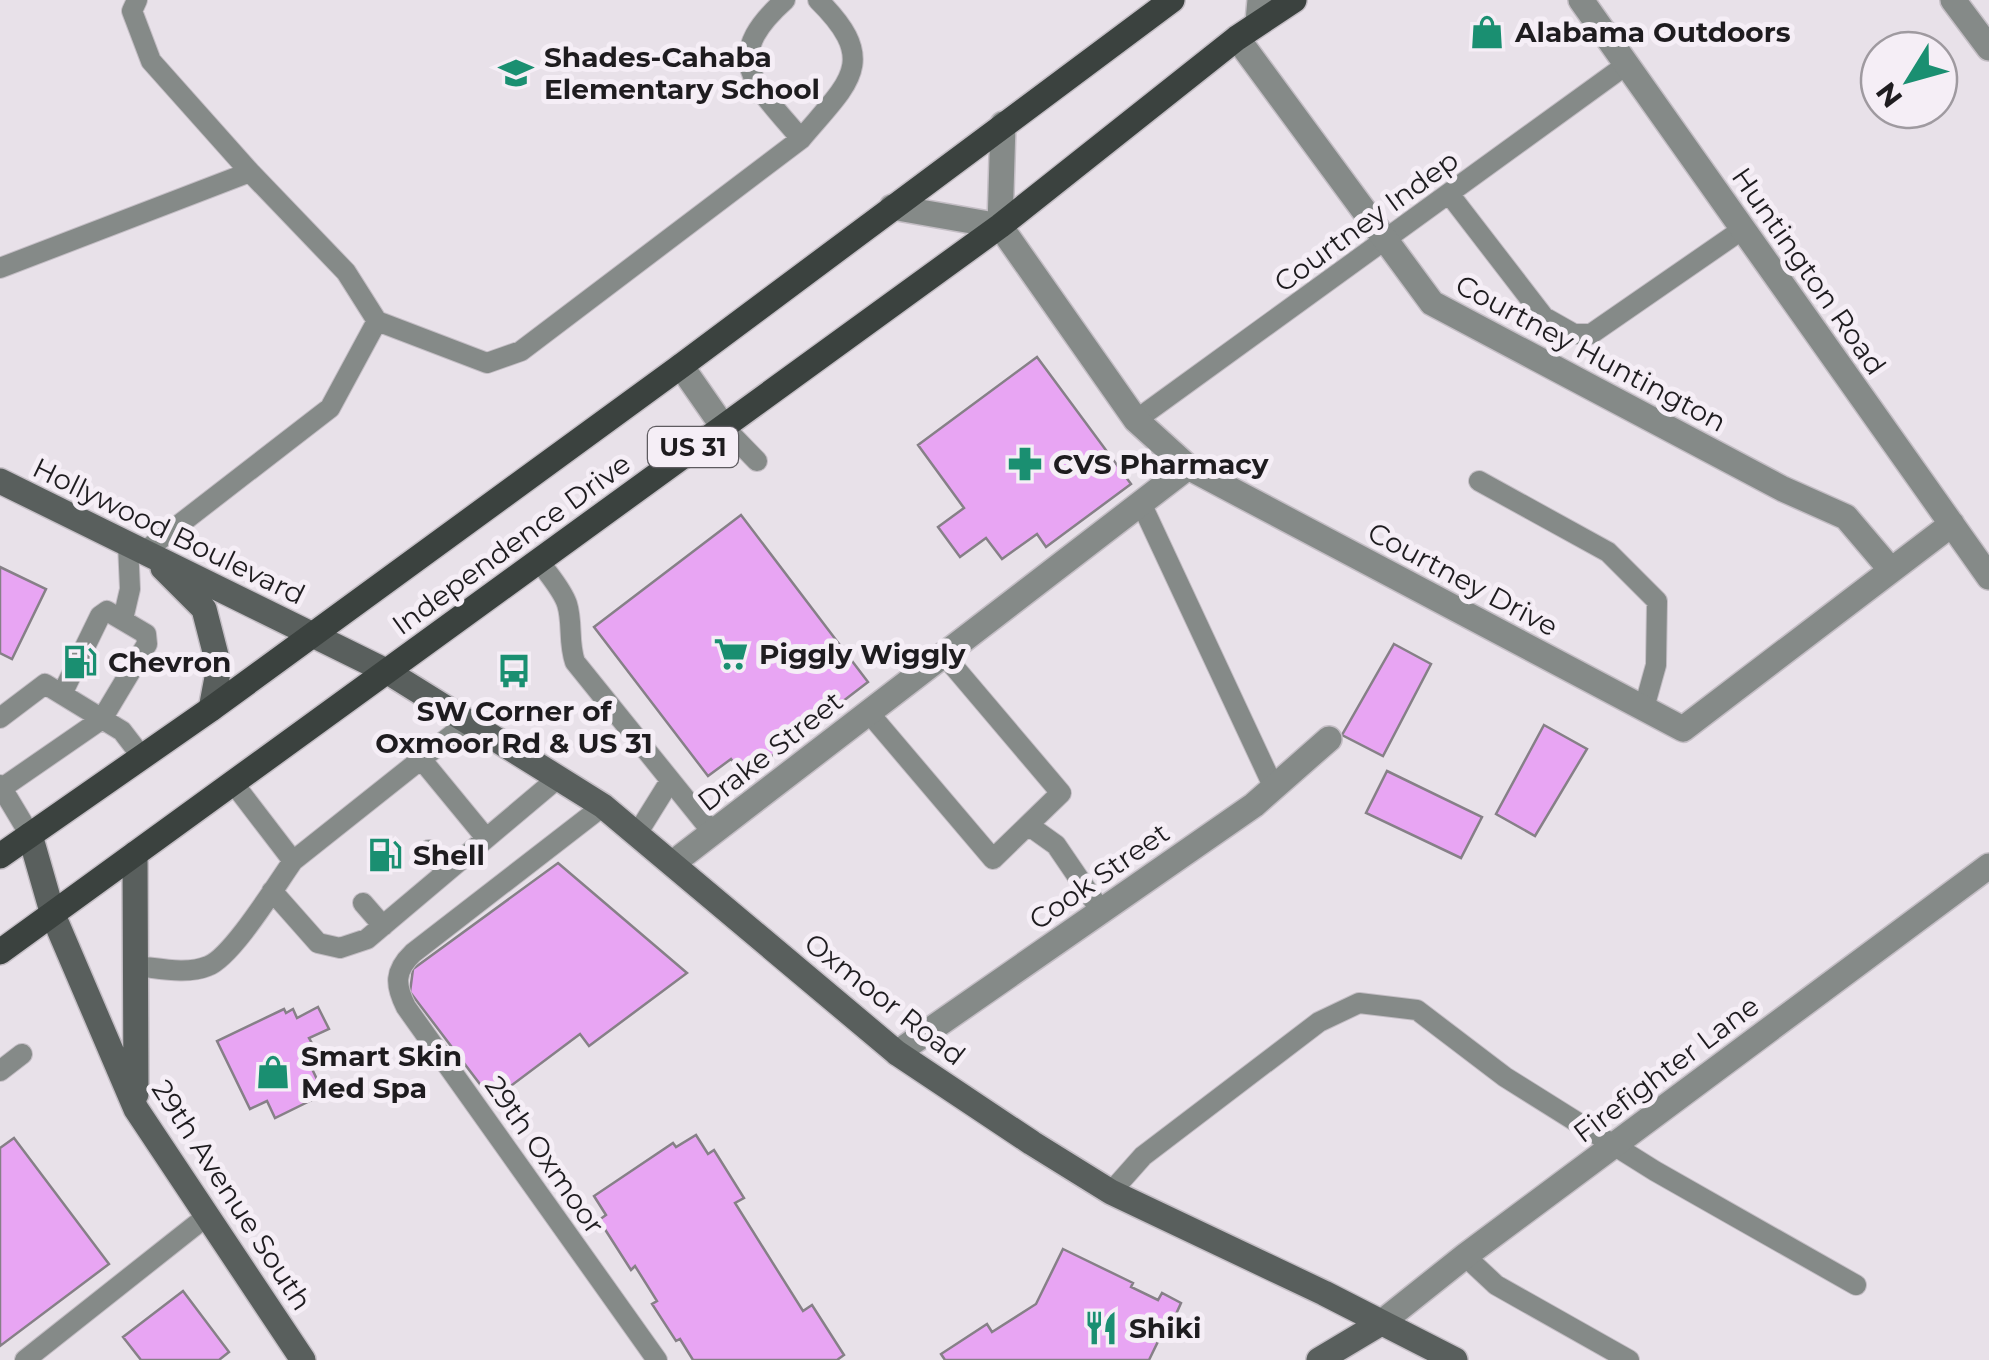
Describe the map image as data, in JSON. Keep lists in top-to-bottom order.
{
  "streets": {
    "main road": [
      "US 31",
      "Hollywood Boulevard",
      "Independence Drive",
      "Oxmoor Road",
      "29th Avenue South"
    ],
    "street": [
      "Huntington Road",
      "Courtney Huntington",
      "Courtney Drive",
      "Drake Street",
      "Cook Street",
      "Firefighter Lane"
    ],
    "lane": ["Courtney Indep", "29th Oxmoor"]
  },
  "crossings": [
    ["Courtney Indep", "Huntington Road"],
    ["Courtney Indep", "Courtney Huntington"],
    ["Courtney Indep", "Courtney Drive"],
    ["Huntington Road", "Courtney Drive"],
    ["Courtney Huntington", "Independence Drive"],
    ["Courtney Huntington", "Courtney Drive"],
    ["Hollywood Boulevard", "Independence Drive"],
    ["Hollywood Boulevard", "Oxmoor Road"],
    ["Independence Drive", "Courtney Drive"],
    ["Independence Drive", "Oxmoor Road"],
    ["Independence Drive", "29th Avenue South"],
    ["Courtney Drive", "Drake Street"],
    ["Drake Street", "Oxmoor Road"],
    ["Cook Street", "Oxmoor Road"],
    ["Oxmoor Road", "Firefighter Lane"],
    ["Oxmoor Road", "29th Oxmoor"]
  ],
  "places": {
    "shop": ["Alabama Outdoors", "Smart Skin Med Spa"],
    "school or university": ["Shades-Cahaba Elementary School"],
    "pharmacy": ["CVS Pharmacy"],
    "supermarket": ["Piggly Wiggly"],
    "fuel station": ["Chevron", "Shell"],
    "bus stop": ["SW Corner of Oxmoor Rd & US 31"],
    "restaurant": ["Shiki"]
  },
  "north": "bottom left"
}
